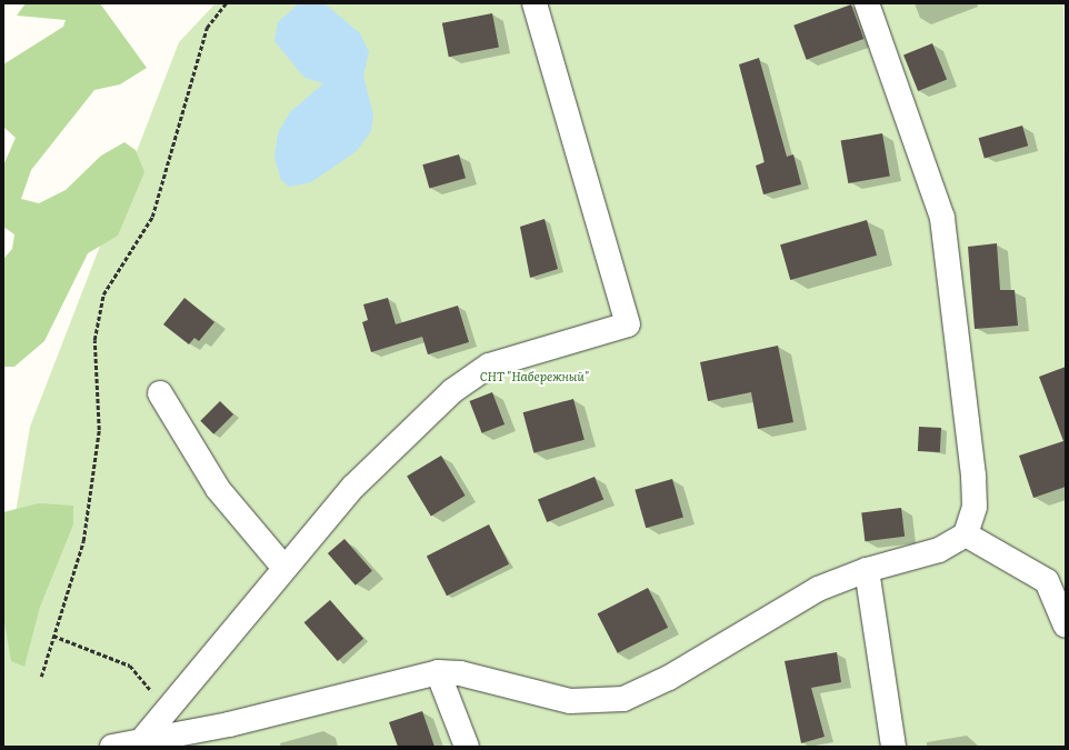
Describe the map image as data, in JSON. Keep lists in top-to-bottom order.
{
  "parks": ["СНТ \"Набережный\""]
}
